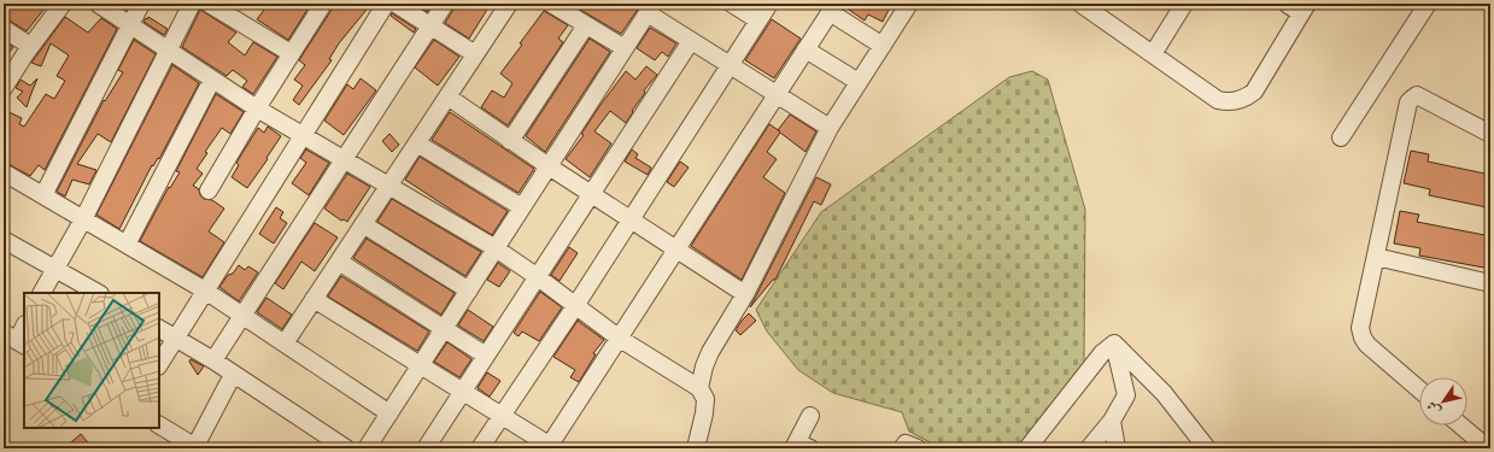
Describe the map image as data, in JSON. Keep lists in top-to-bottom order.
{
  "north": "bottom left"
}
